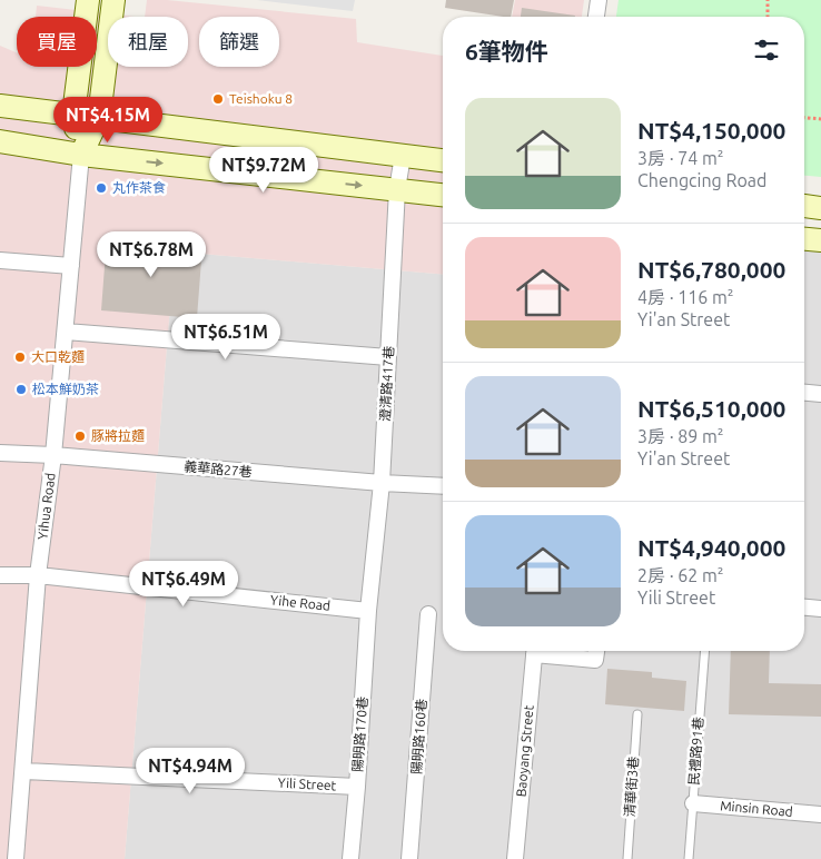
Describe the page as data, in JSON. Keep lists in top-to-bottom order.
{
  "streets": {
    "street": [
      "澄清路417巷",
      "義華路27巷",
      "Yihua Road",
      "Yihe Road",
      "陽明路170巷",
      "陽明路160巷",
      "Baoyang Street",
      "Yili Street",
      "Minsin Road"
    ],
    "lane": ["民禮路91巷", "清華街3巷"]
  },
  "crossings": [
    ["澄清路417巷", "義華路27巷"],
    ["澄清路417巷", "Yihe Road"],
    ["澄清路417巷", "陽明路170巷"],
    ["義華路27巷", "Yihua Road"],
    ["Yihua Road", "Yihe Road"],
    ["Yihua Road", "Yili Street"],
    ["Yihe Road", "陽明路170巷"],
    ["陽明路170巷", "Yili Street"],
    ["民禮路91巷", "Minsin Road"]
  ],
  "places": [
    "Teishoku 8",
    "丸作茶食",
    "大口乾麵",
    "松本鮮奶茶",
    "豚將拉麵"
  ],
  "page": {
    "chip": ["買屋", "租屋", "篩選"],
    "heading": "6筆物件",
    "list": [
      {
        "name": "NT$4,150,000",
        "note": "3房 · 74 m² · Chengcing Road"
      },
      {
        "name": "NT$6,780,000",
        "note": "4房 · 116 m² · Yi'an Street"
      },
      {
        "name": "NT$6,510,000",
        "note": "3房 · 89 m² · Yi'an Street"
      },
      {
        "name": "NT$4,940,000",
        "note": "2房 · 62 m² · Yili Street"
      }
    ],
    "price": [
      "NT$4.15M",
      "NT$9.72M",
      "NT$6.78M",
      "NT$6.51M",
      "NT$6.49M",
      "NT$4.94M"
    ]
  }
}
